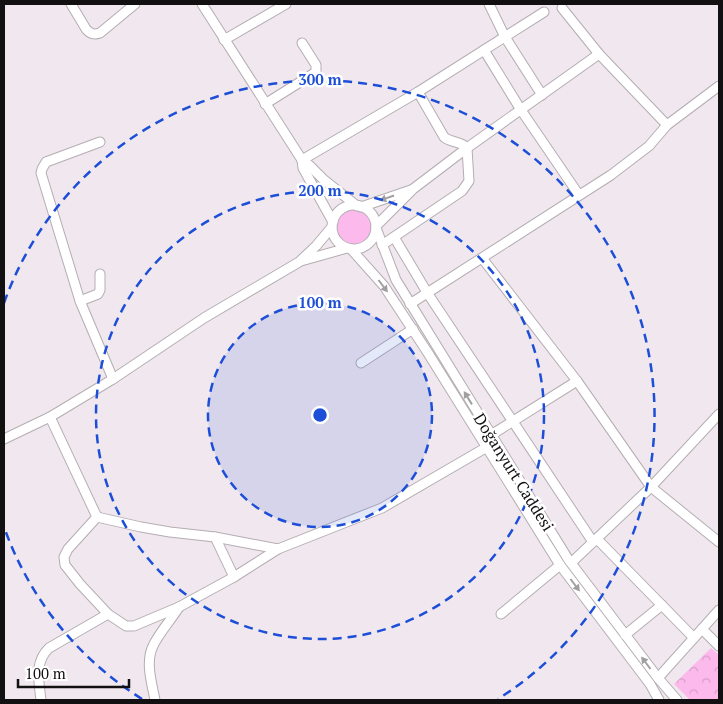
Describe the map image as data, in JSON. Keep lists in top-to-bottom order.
{
  "streets": {
    "street": ["Doğanyurt Caddesi"]
  },
  "scale_bar": "100 m",
  "rings": ["300 m", "200 m", "100 m"]
}
